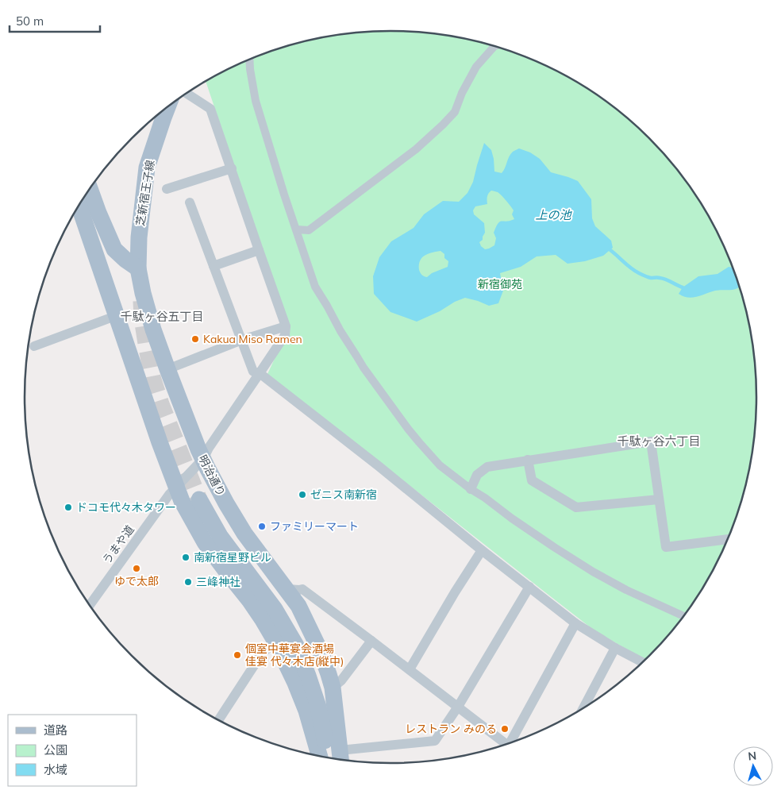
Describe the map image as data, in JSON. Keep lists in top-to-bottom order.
{
  "streets": {
    "main road": ["芝新宿王子線", "明治通り"],
    "street": ["うまや道"]
  },
  "crossings": [
    ["芝新宿王子線", "明治通り"],
    ["明治通り", "うまや道"]
  ],
  "districts": ["千駄ヶ谷五丁目", "千駄ヶ谷六丁目"],
  "water": ["上の池"],
  "parks": ["新宿御苑"],
  "places": [
    "Kakua Miso Ramen",
    "ゼニス南新宿",
    "ドコモ代々木タワー",
    "ファミリーマート",
    "南新宿星野ビル",
    "ゆで太郎",
    "三峰神社",
    "個室中華宴会酒場 佳宴 代々木店(縦中)",
    "レストラン みのる"
  ],
  "legend": ["道路", "公園", "水域"],
  "scale_bar": "50 m",
  "north": "top"
}
